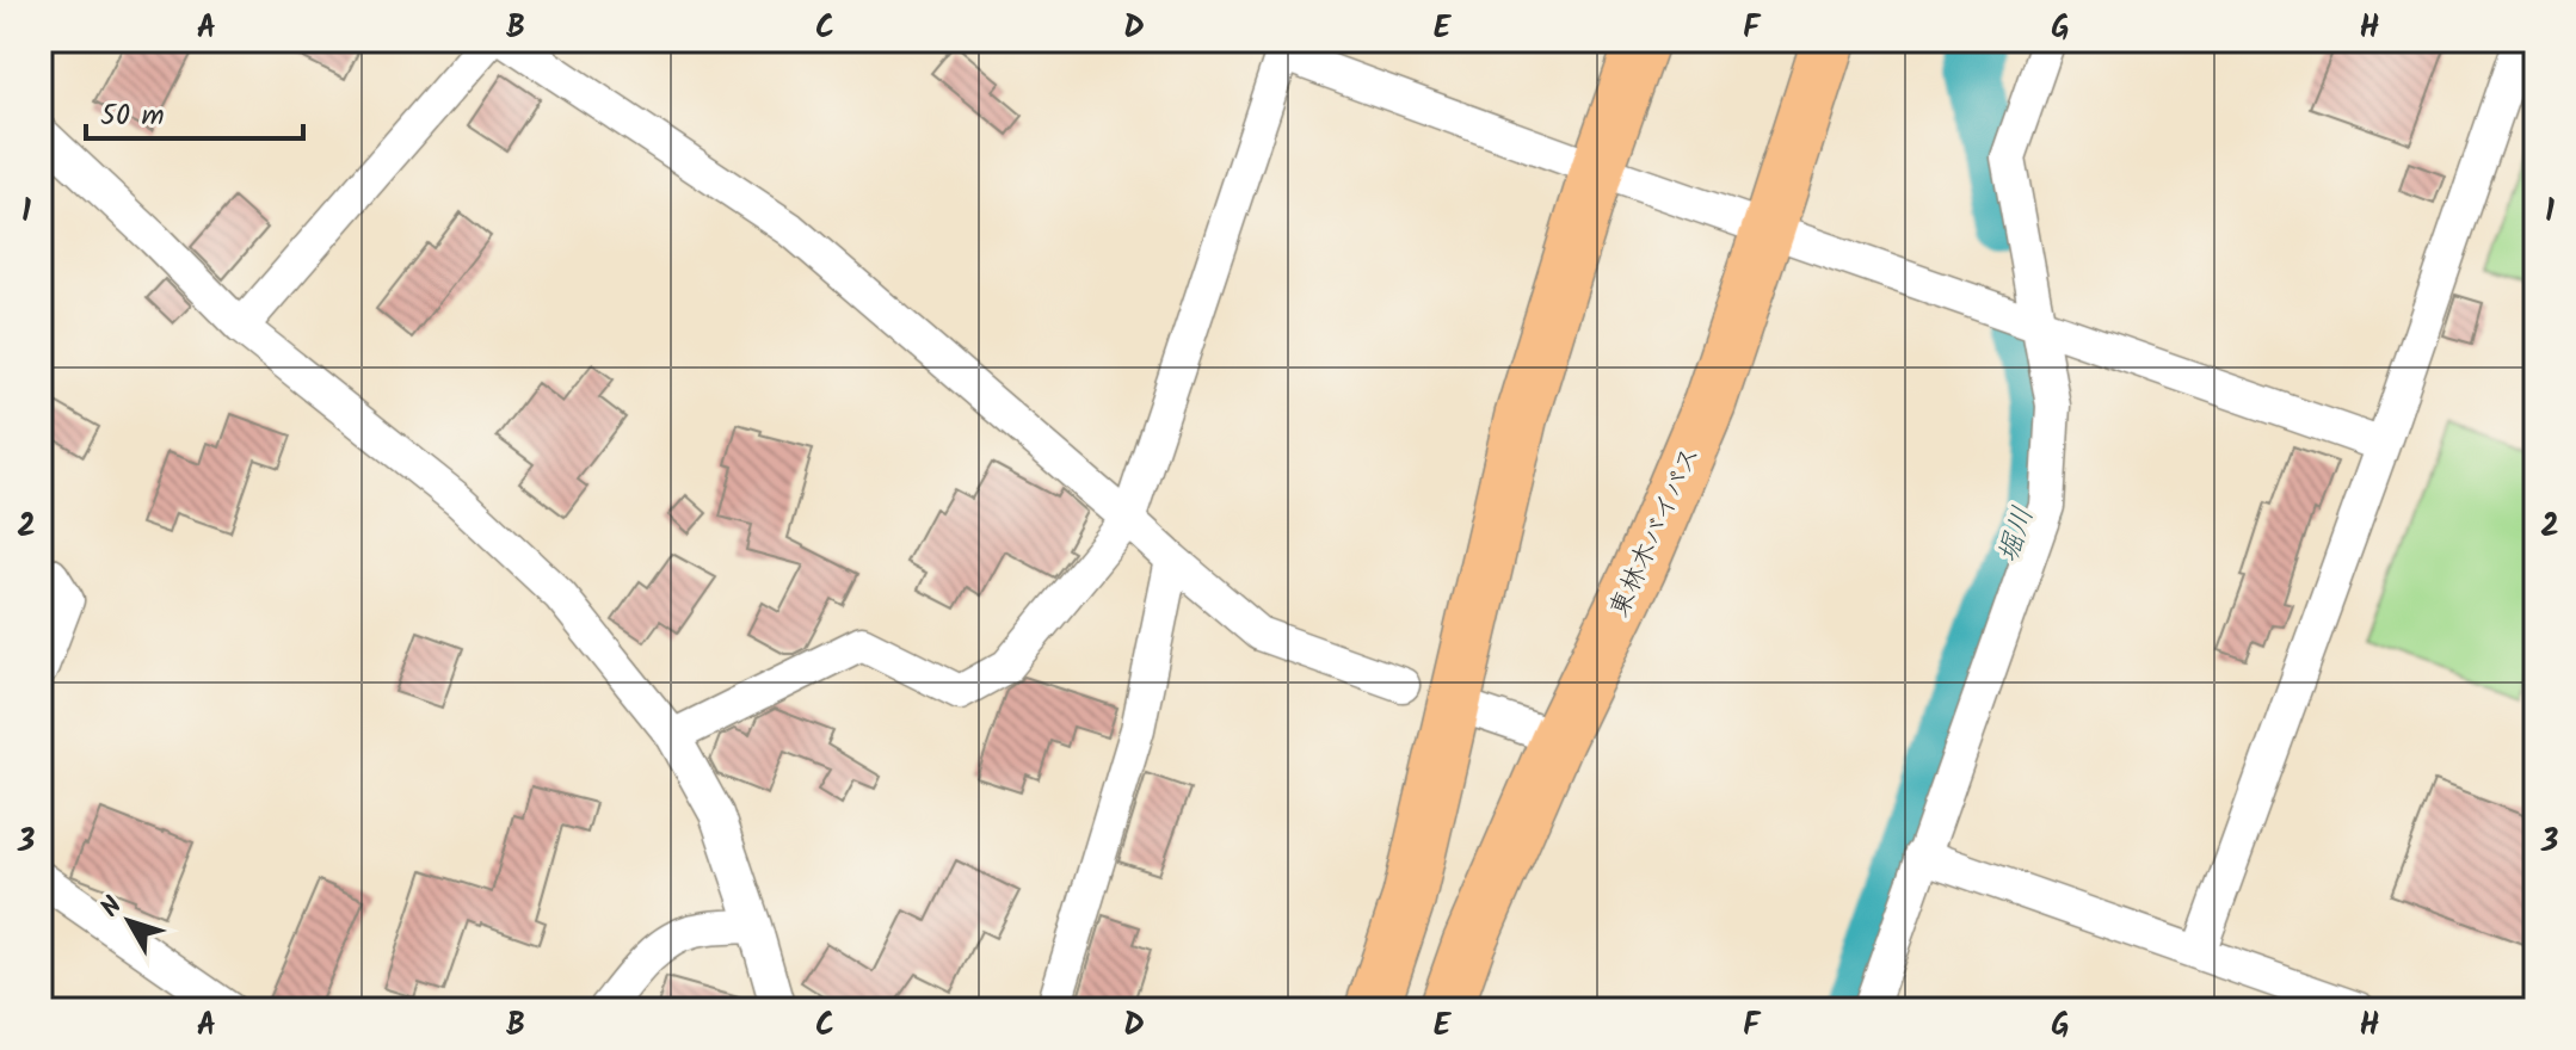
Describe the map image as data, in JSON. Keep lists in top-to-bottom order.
{
  "streets": {
    "highway": ["東林木バイパス"]
  },
  "water": ["堀川"],
  "scale_bar": "50 m",
  "north": "top left",
  "grid": {
    "columns": [
      "A",
      "B",
      "C",
      "D",
      "E",
      "F",
      "G",
      "H"
    ],
    "rows": ["1", "2", "3"]
  }
}
